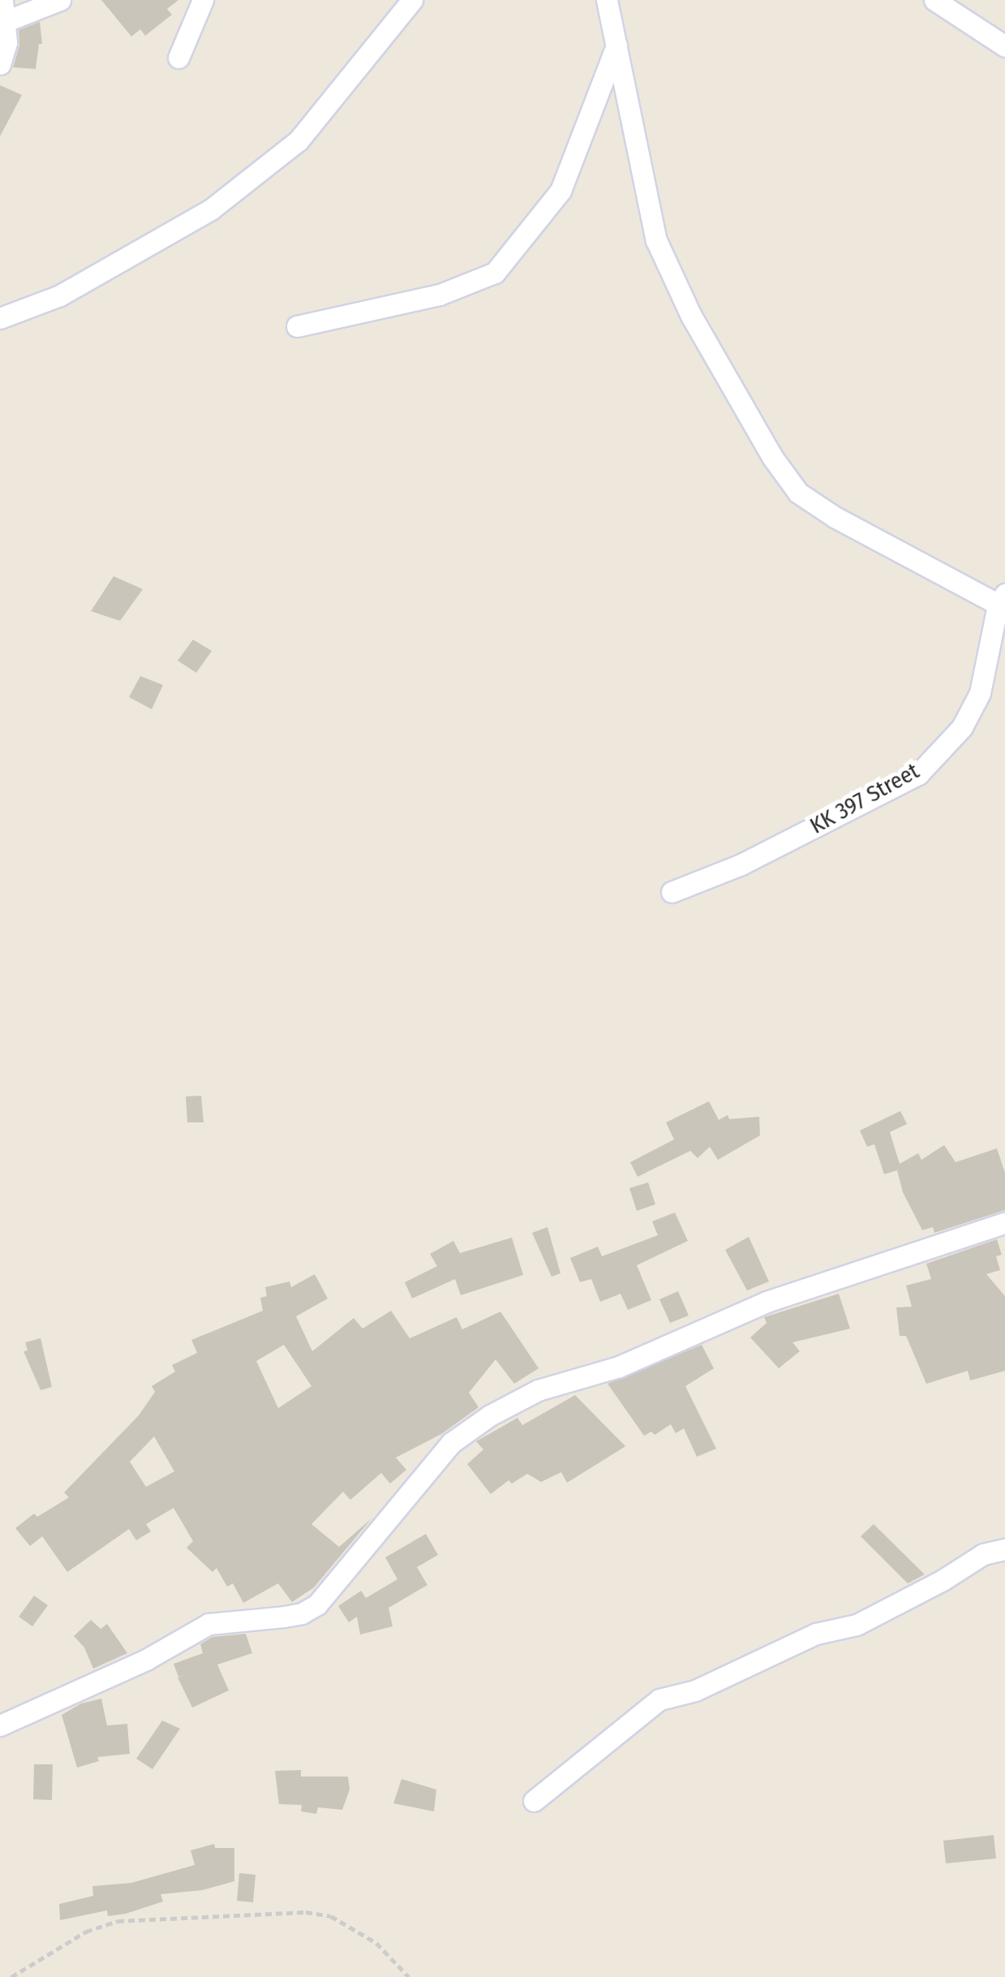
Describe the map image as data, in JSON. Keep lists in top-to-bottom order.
{
  "streets": {
    "street": ["KK 397 Street"]
  }
}
